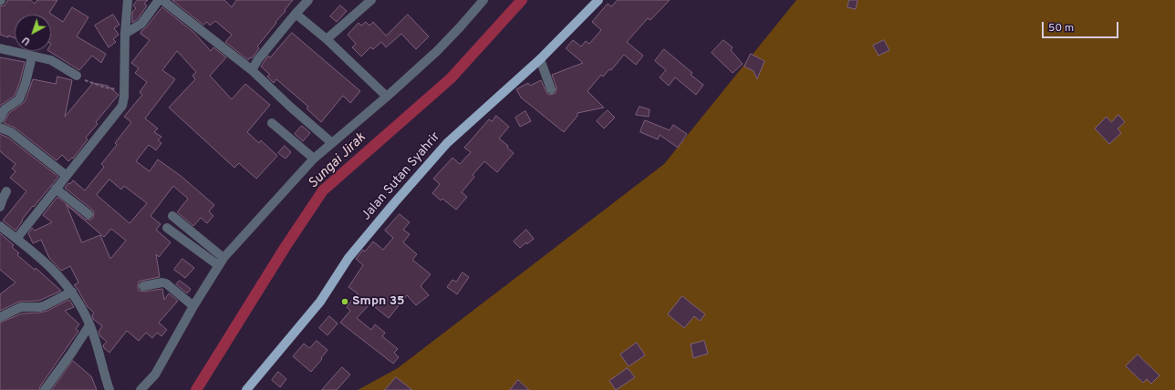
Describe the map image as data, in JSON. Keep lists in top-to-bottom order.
{
  "streets": {
    "main road": ["Jalan Sutan Syahrir"]
  },
  "water": ["Sungai Jirak"],
  "places": ["Smpn 35"],
  "scale_bar": "50 m",
  "north": "bottom left"
}
